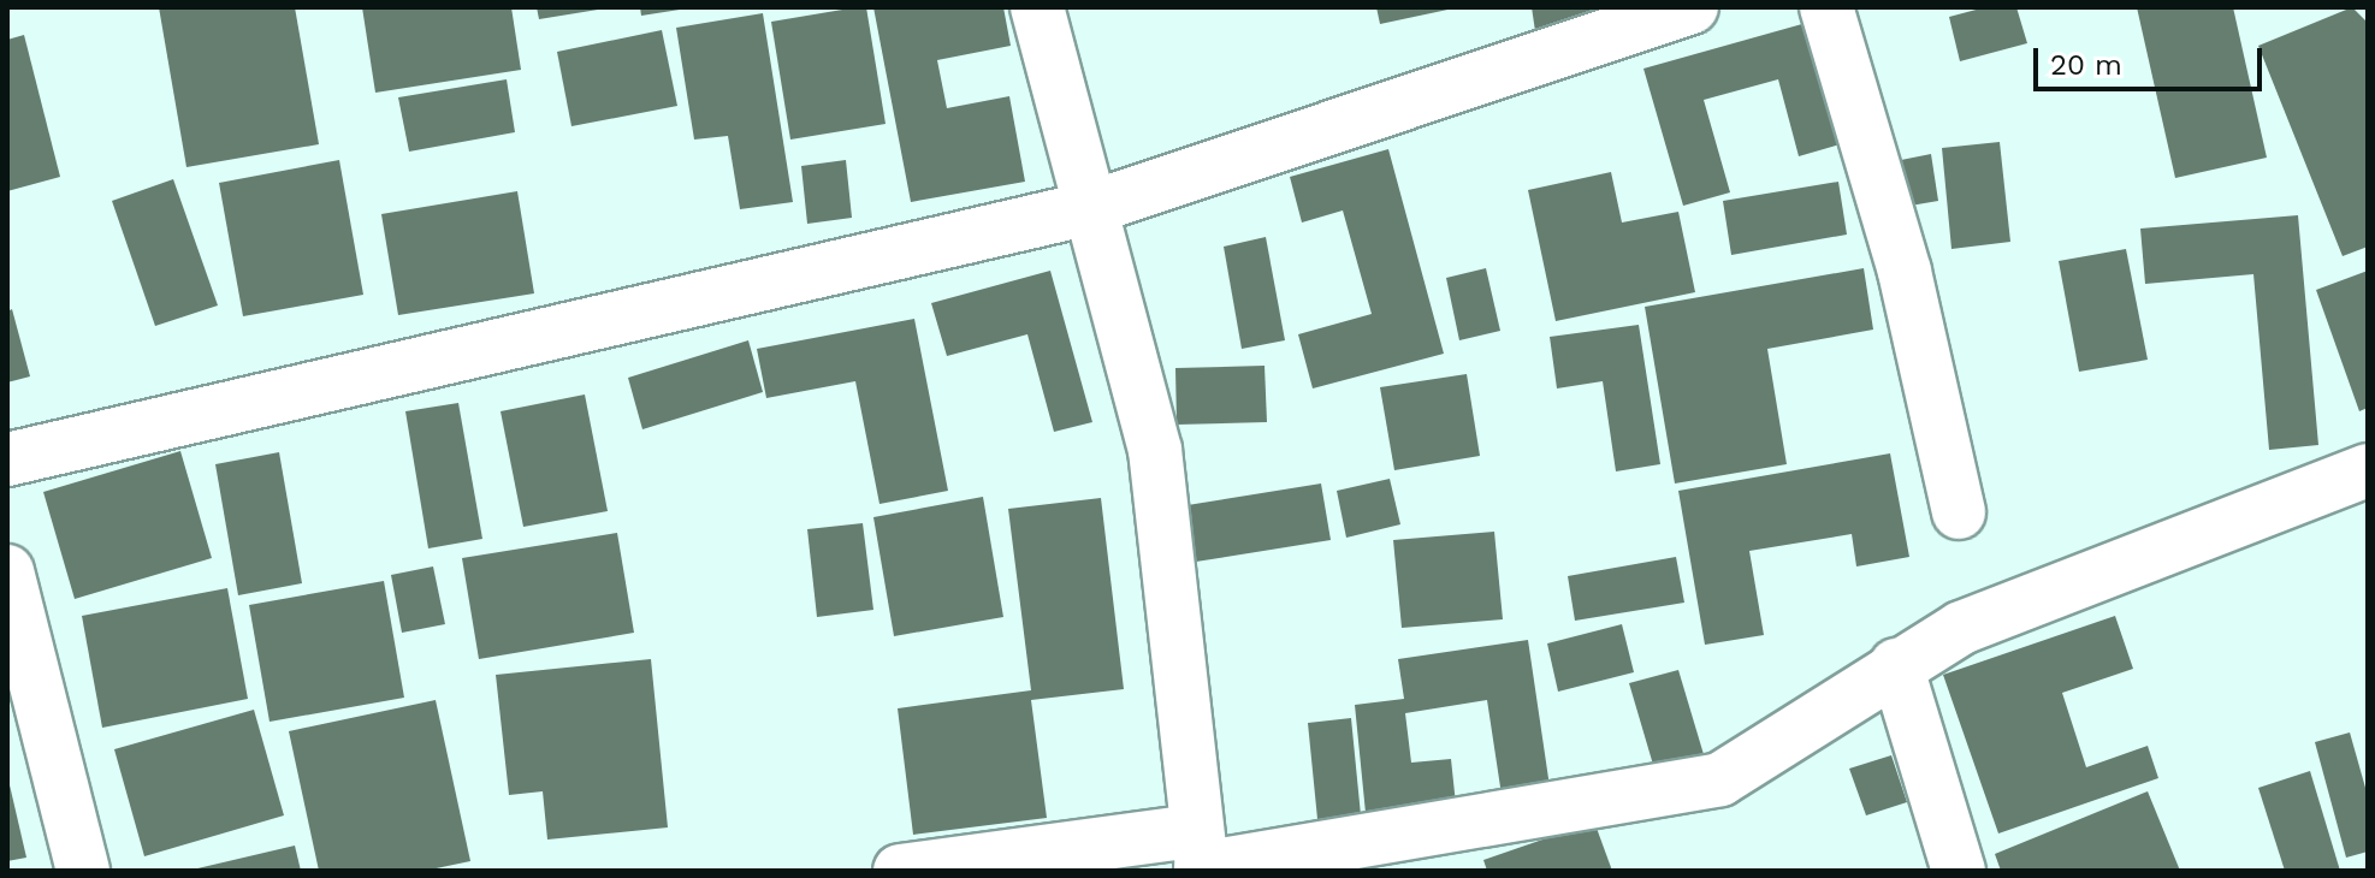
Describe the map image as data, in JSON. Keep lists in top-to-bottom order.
{
  "scale_bar": "20 m"
}
